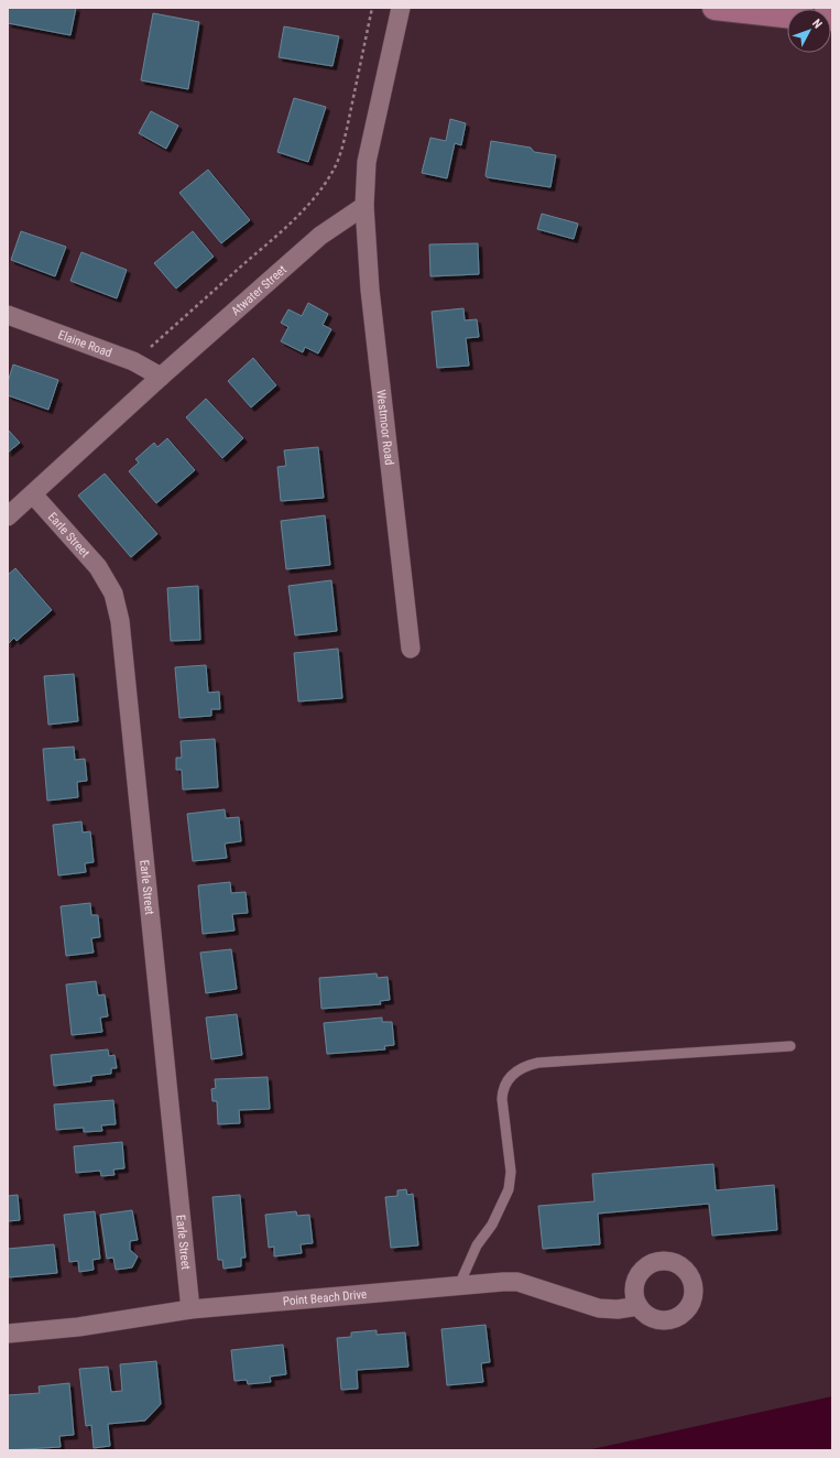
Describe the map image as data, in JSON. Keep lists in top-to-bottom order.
{
  "streets": {
    "street": [
      "Atwater Street",
      "Elaine Road",
      "Westmoor Road",
      "Earle Street",
      "Point Beach Drive"
    ]
  },
  "crossings": [
    ["Atwater Street", "Elaine Road"],
    ["Atwater Street", "Westmoor Road"],
    ["Atwater Street", "Earle Street"],
    ["Earle Street", "Point Beach Drive"]
  ],
  "north": "top right"
}
